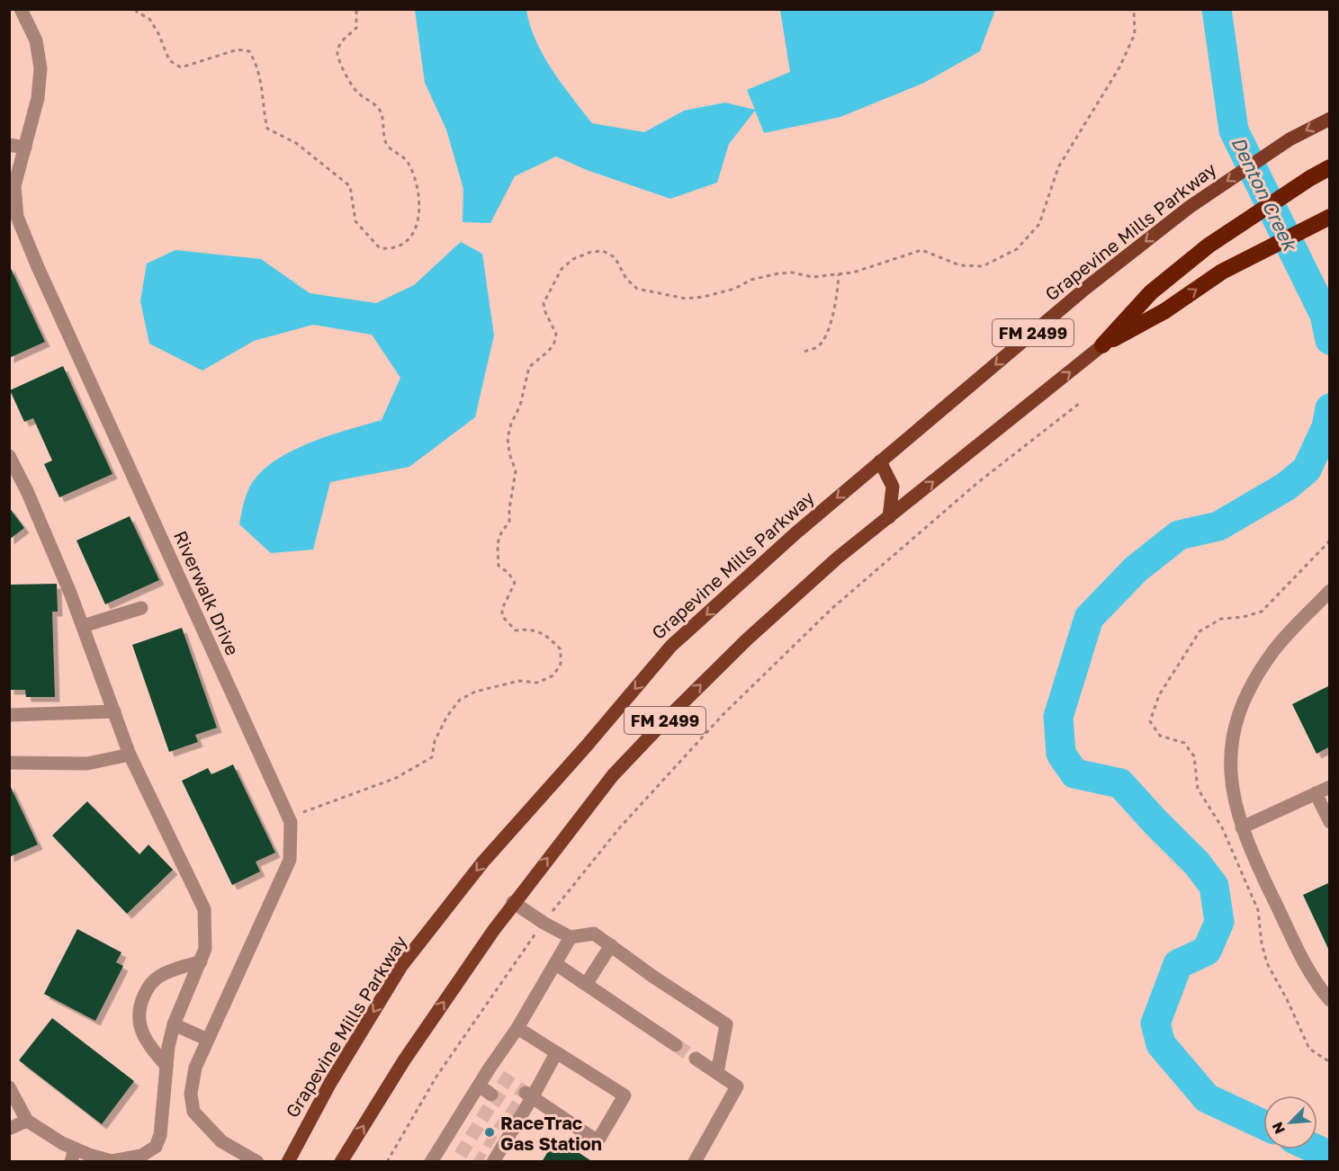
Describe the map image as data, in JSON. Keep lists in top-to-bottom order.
{
  "streets": {
    "highway": ["FM 2499"],
    "main road": ["Grapevine Mills Parkway"],
    "lane": ["Riverwalk Drive"]
  },
  "water": ["Denton Creek"],
  "places": ["RaceTrac Gas Station"],
  "north": "bottom left"
}
